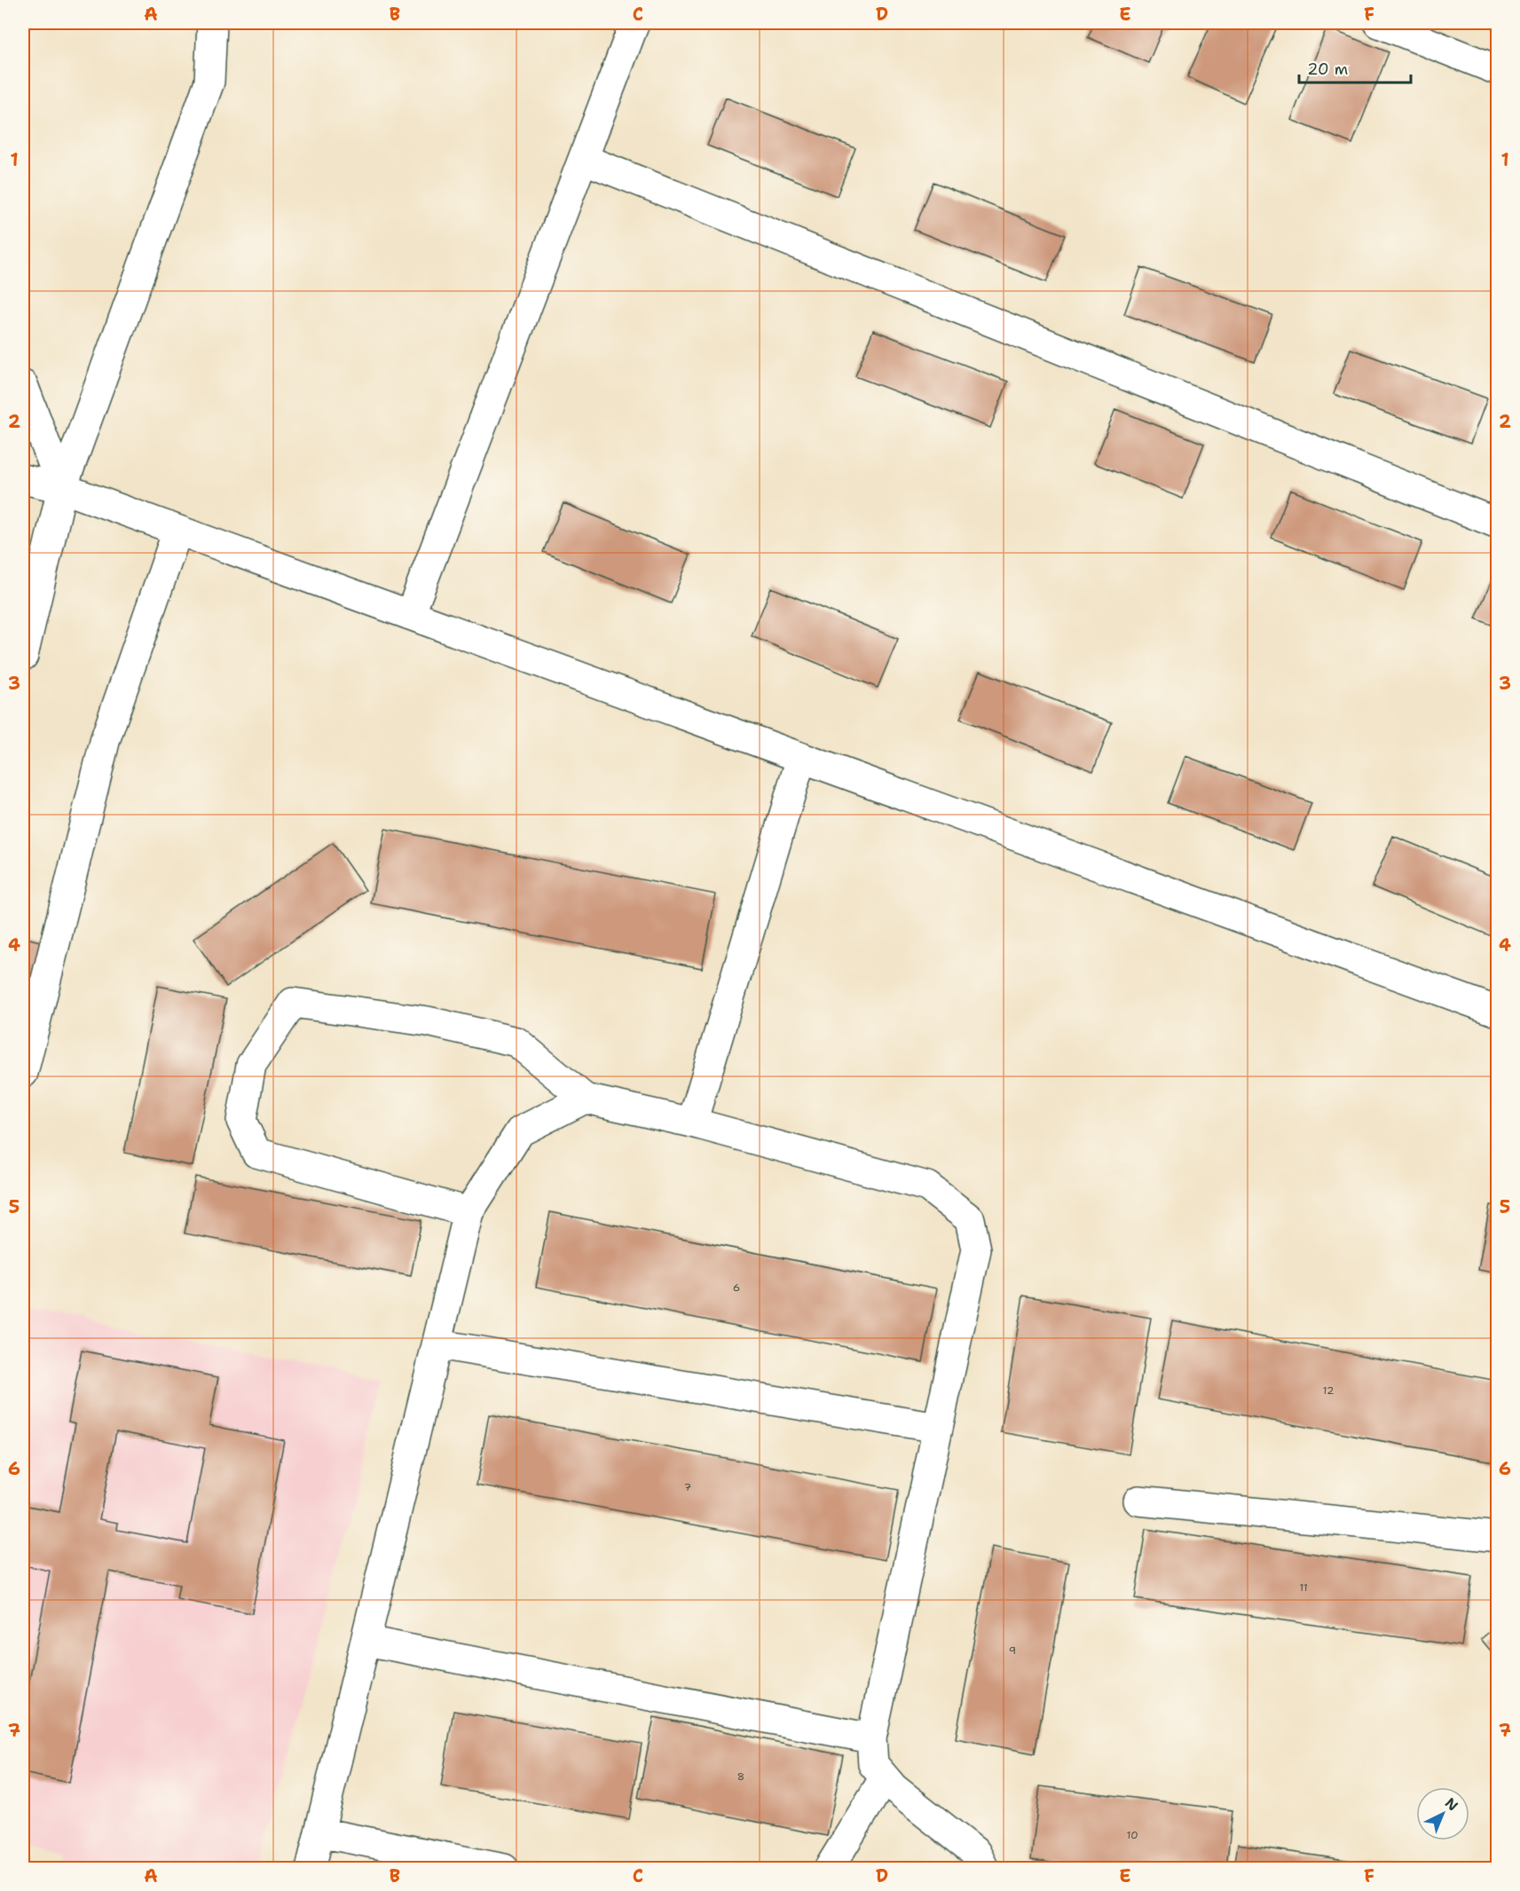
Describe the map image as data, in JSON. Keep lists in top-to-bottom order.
{
  "house_numbers": [
    "6",
    "12",
    "7",
    "11",
    "9",
    "8",
    "10"
  ],
  "scale_bar": "20 m",
  "north": "top right",
  "grid": {
    "columns": [
      "A",
      "B",
      "C",
      "D",
      "E",
      "F"
    ],
    "rows": [
      "1",
      "2",
      "3",
      "4",
      "5",
      "6",
      "7"
    ]
  }
}
